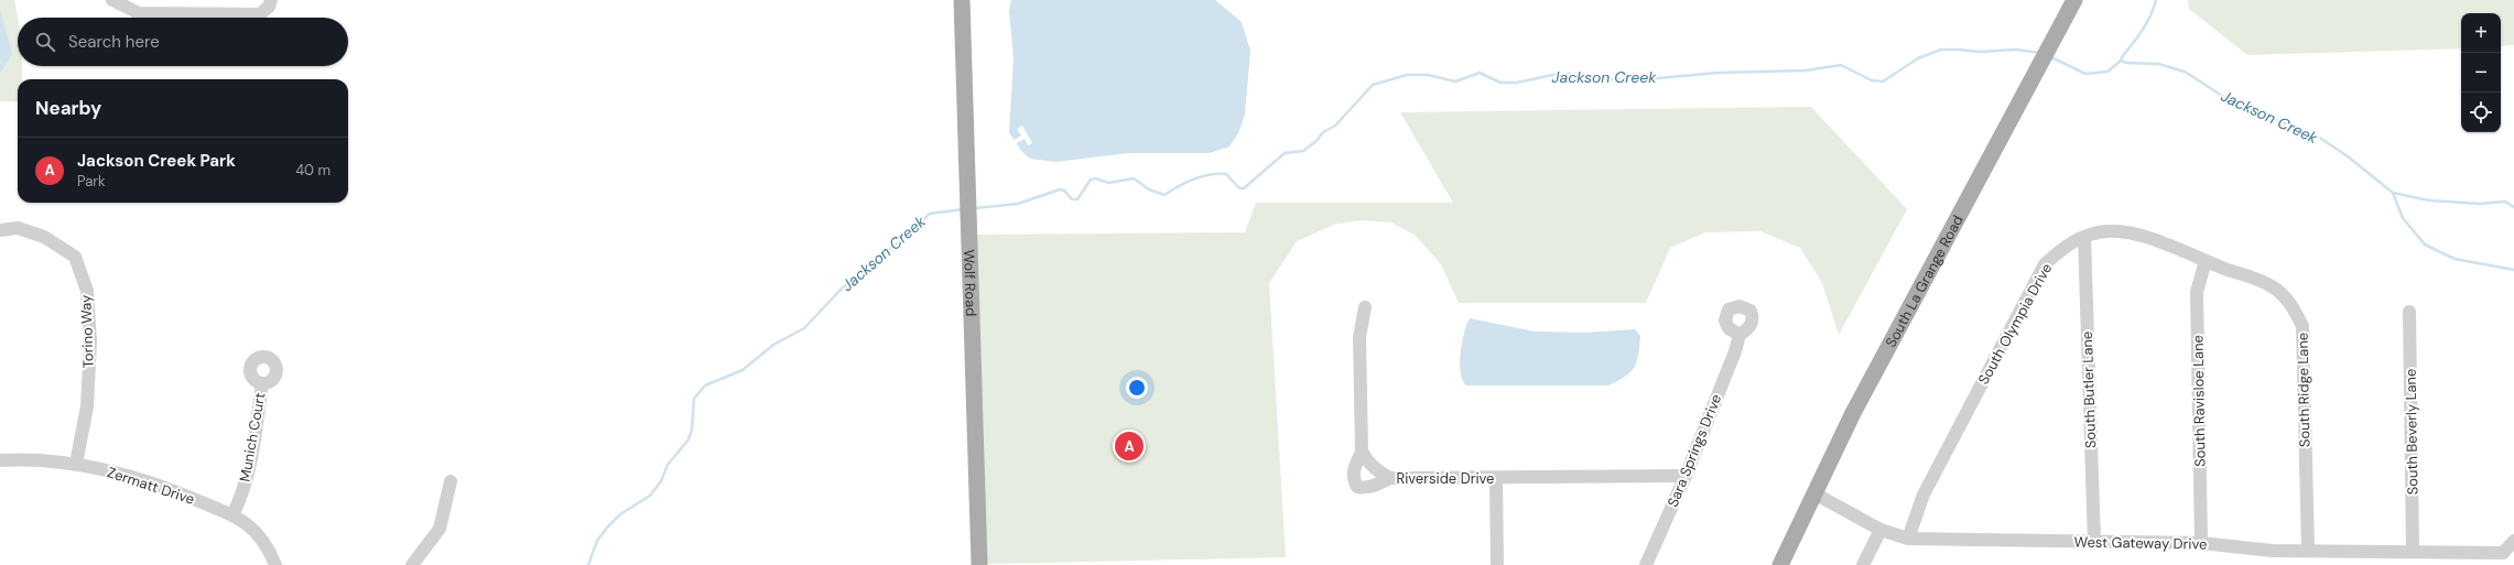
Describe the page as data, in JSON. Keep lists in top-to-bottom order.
{
  "streets": {
    "main road": ["South La Grange Road", "Wolf Road"],
    "street": [
      "South Olympia Drive",
      "Torino Way",
      "South Butler Lane",
      "South Ridge Lane",
      "South Ravisloe Lane",
      "South Beverly Lane",
      "Munich Court",
      "Sara Springs Drive",
      "Riverside Drive",
      "Zermatt Drive",
      "West Gateway Drive"
    ]
  },
  "crossings": [
    ["South La Grange Road", "West Gateway Drive"],
    ["South Olympia Drive", "South Butler Lane"],
    ["South Olympia Drive", "South Ridge Lane"],
    ["South Olympia Drive", "South Ravisloe Lane"],
    ["South Olympia Drive", "West Gateway Drive"],
    ["Torino Way", "Zermatt Drive"],
    ["South Butler Lane", "West Gateway Drive"],
    ["South Ridge Lane", "South Ravisloe Lane"],
    ["South Ridge Lane", "West Gateway Drive"],
    ["South Ravisloe Lane", "West Gateway Drive"],
    ["South Beverly Lane", "West Gateway Drive"],
    ["Munich Court", "Zermatt Drive"],
    ["Sara Springs Drive", "Riverside Drive"]
  ],
  "water": ["Jackson Creek"],
  "page": {
    "map_buttons": ["+", "−"],
    "search": "Search here",
    "heading": "Nearby",
    "list": [
      {
        "mark": "A",
        "name": "Jackson Creek Park",
        "note": "Park",
        "value": "40 m"
      }
    ],
    "pins": "A"
  }
}
